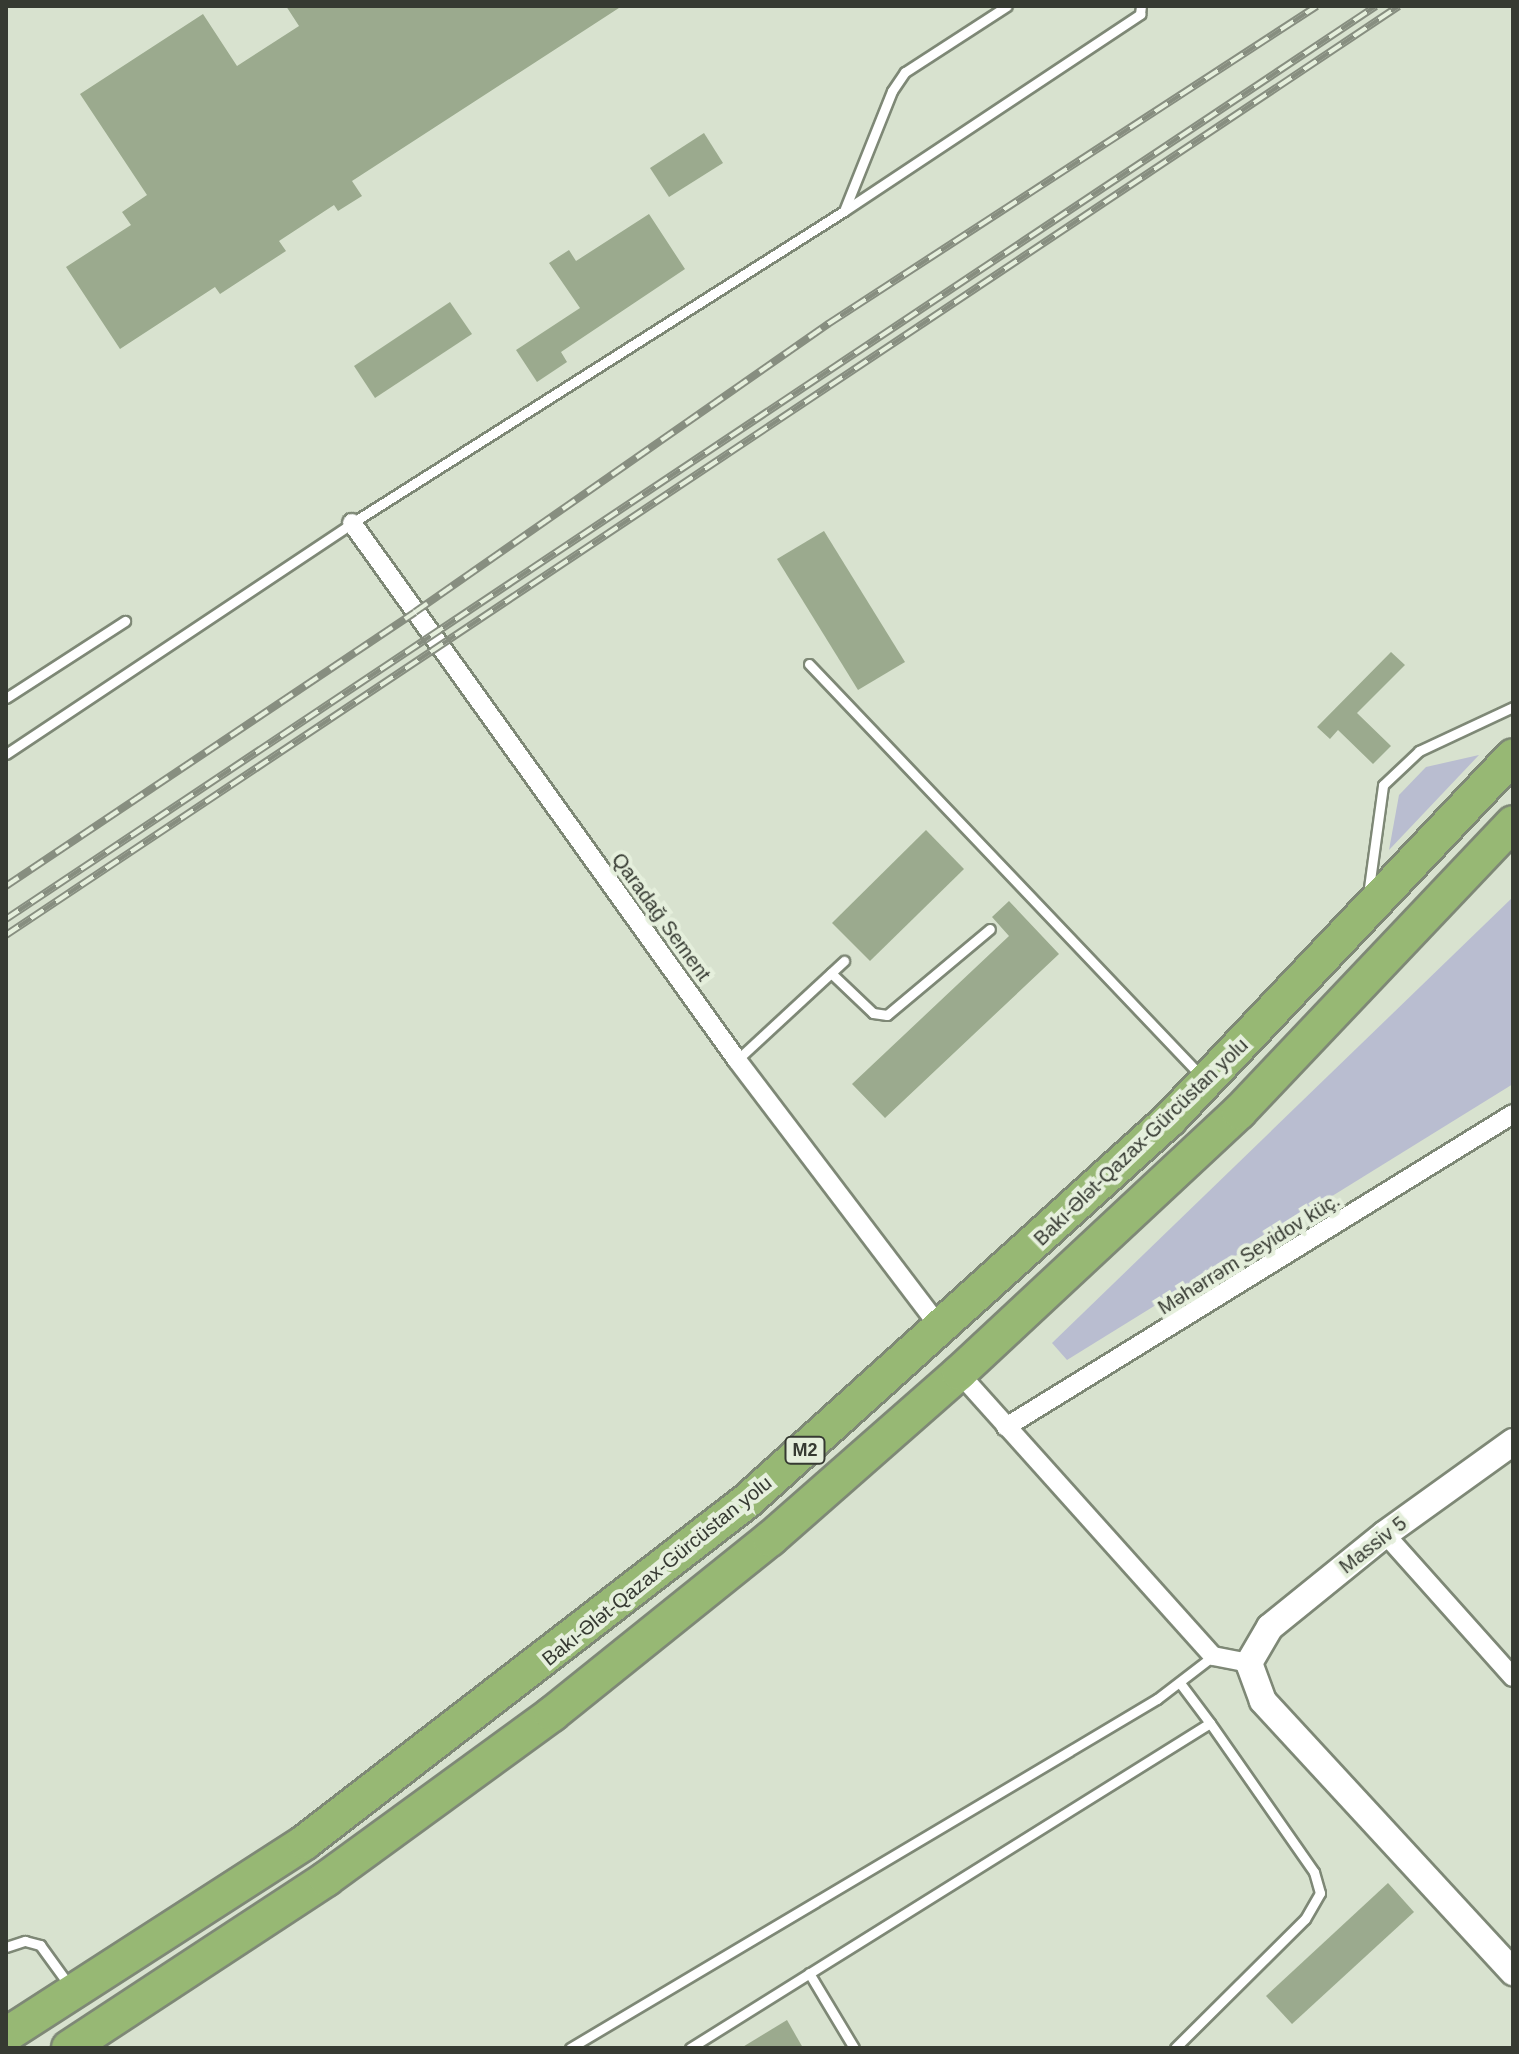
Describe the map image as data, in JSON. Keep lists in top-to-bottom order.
{
  "streets": {
    "highway": ["Bakı-Ələt-Qazax-Gürcüstan yolu", "M2"],
    "street": ["Qaradağ Sement", "Məhərrəm Seyidov küç.", "Massiv 5"]
  },
  "crossings": [
    ["Qaradağ Sement", "Bakı-Ələt-Qazax-Gürcüstan yolu"]
  ]
}
